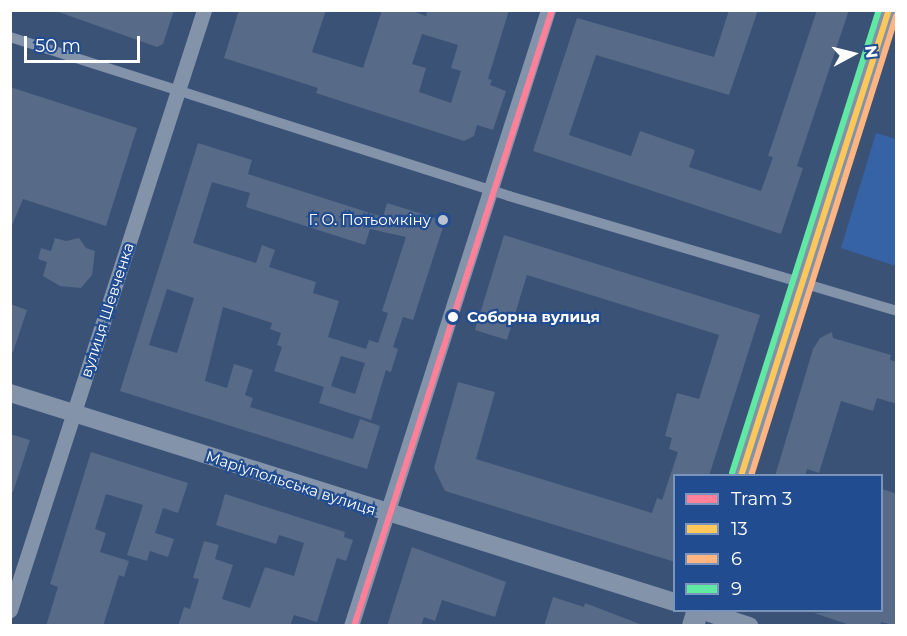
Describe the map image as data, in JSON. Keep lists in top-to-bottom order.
{
  "streets": {
    "street": ["вулиця Шевченка", "Маріупольська вулиця"]
  },
  "crossings": [
    ["вулиця Шевченка", "Маріупольська вулиця"]
  ],
  "places": ["Г. О. Потьомкіну", "Соборна вулиця"],
  "lines": [
    "tram line 3",
    "transit line 13",
    "transit line 9",
    "transit line 6"
  ],
  "legend": [
    "Tram 3",
    "13",
    "6",
    "9"
  ],
  "scale_bar": "50 m",
  "north": "right"
}
